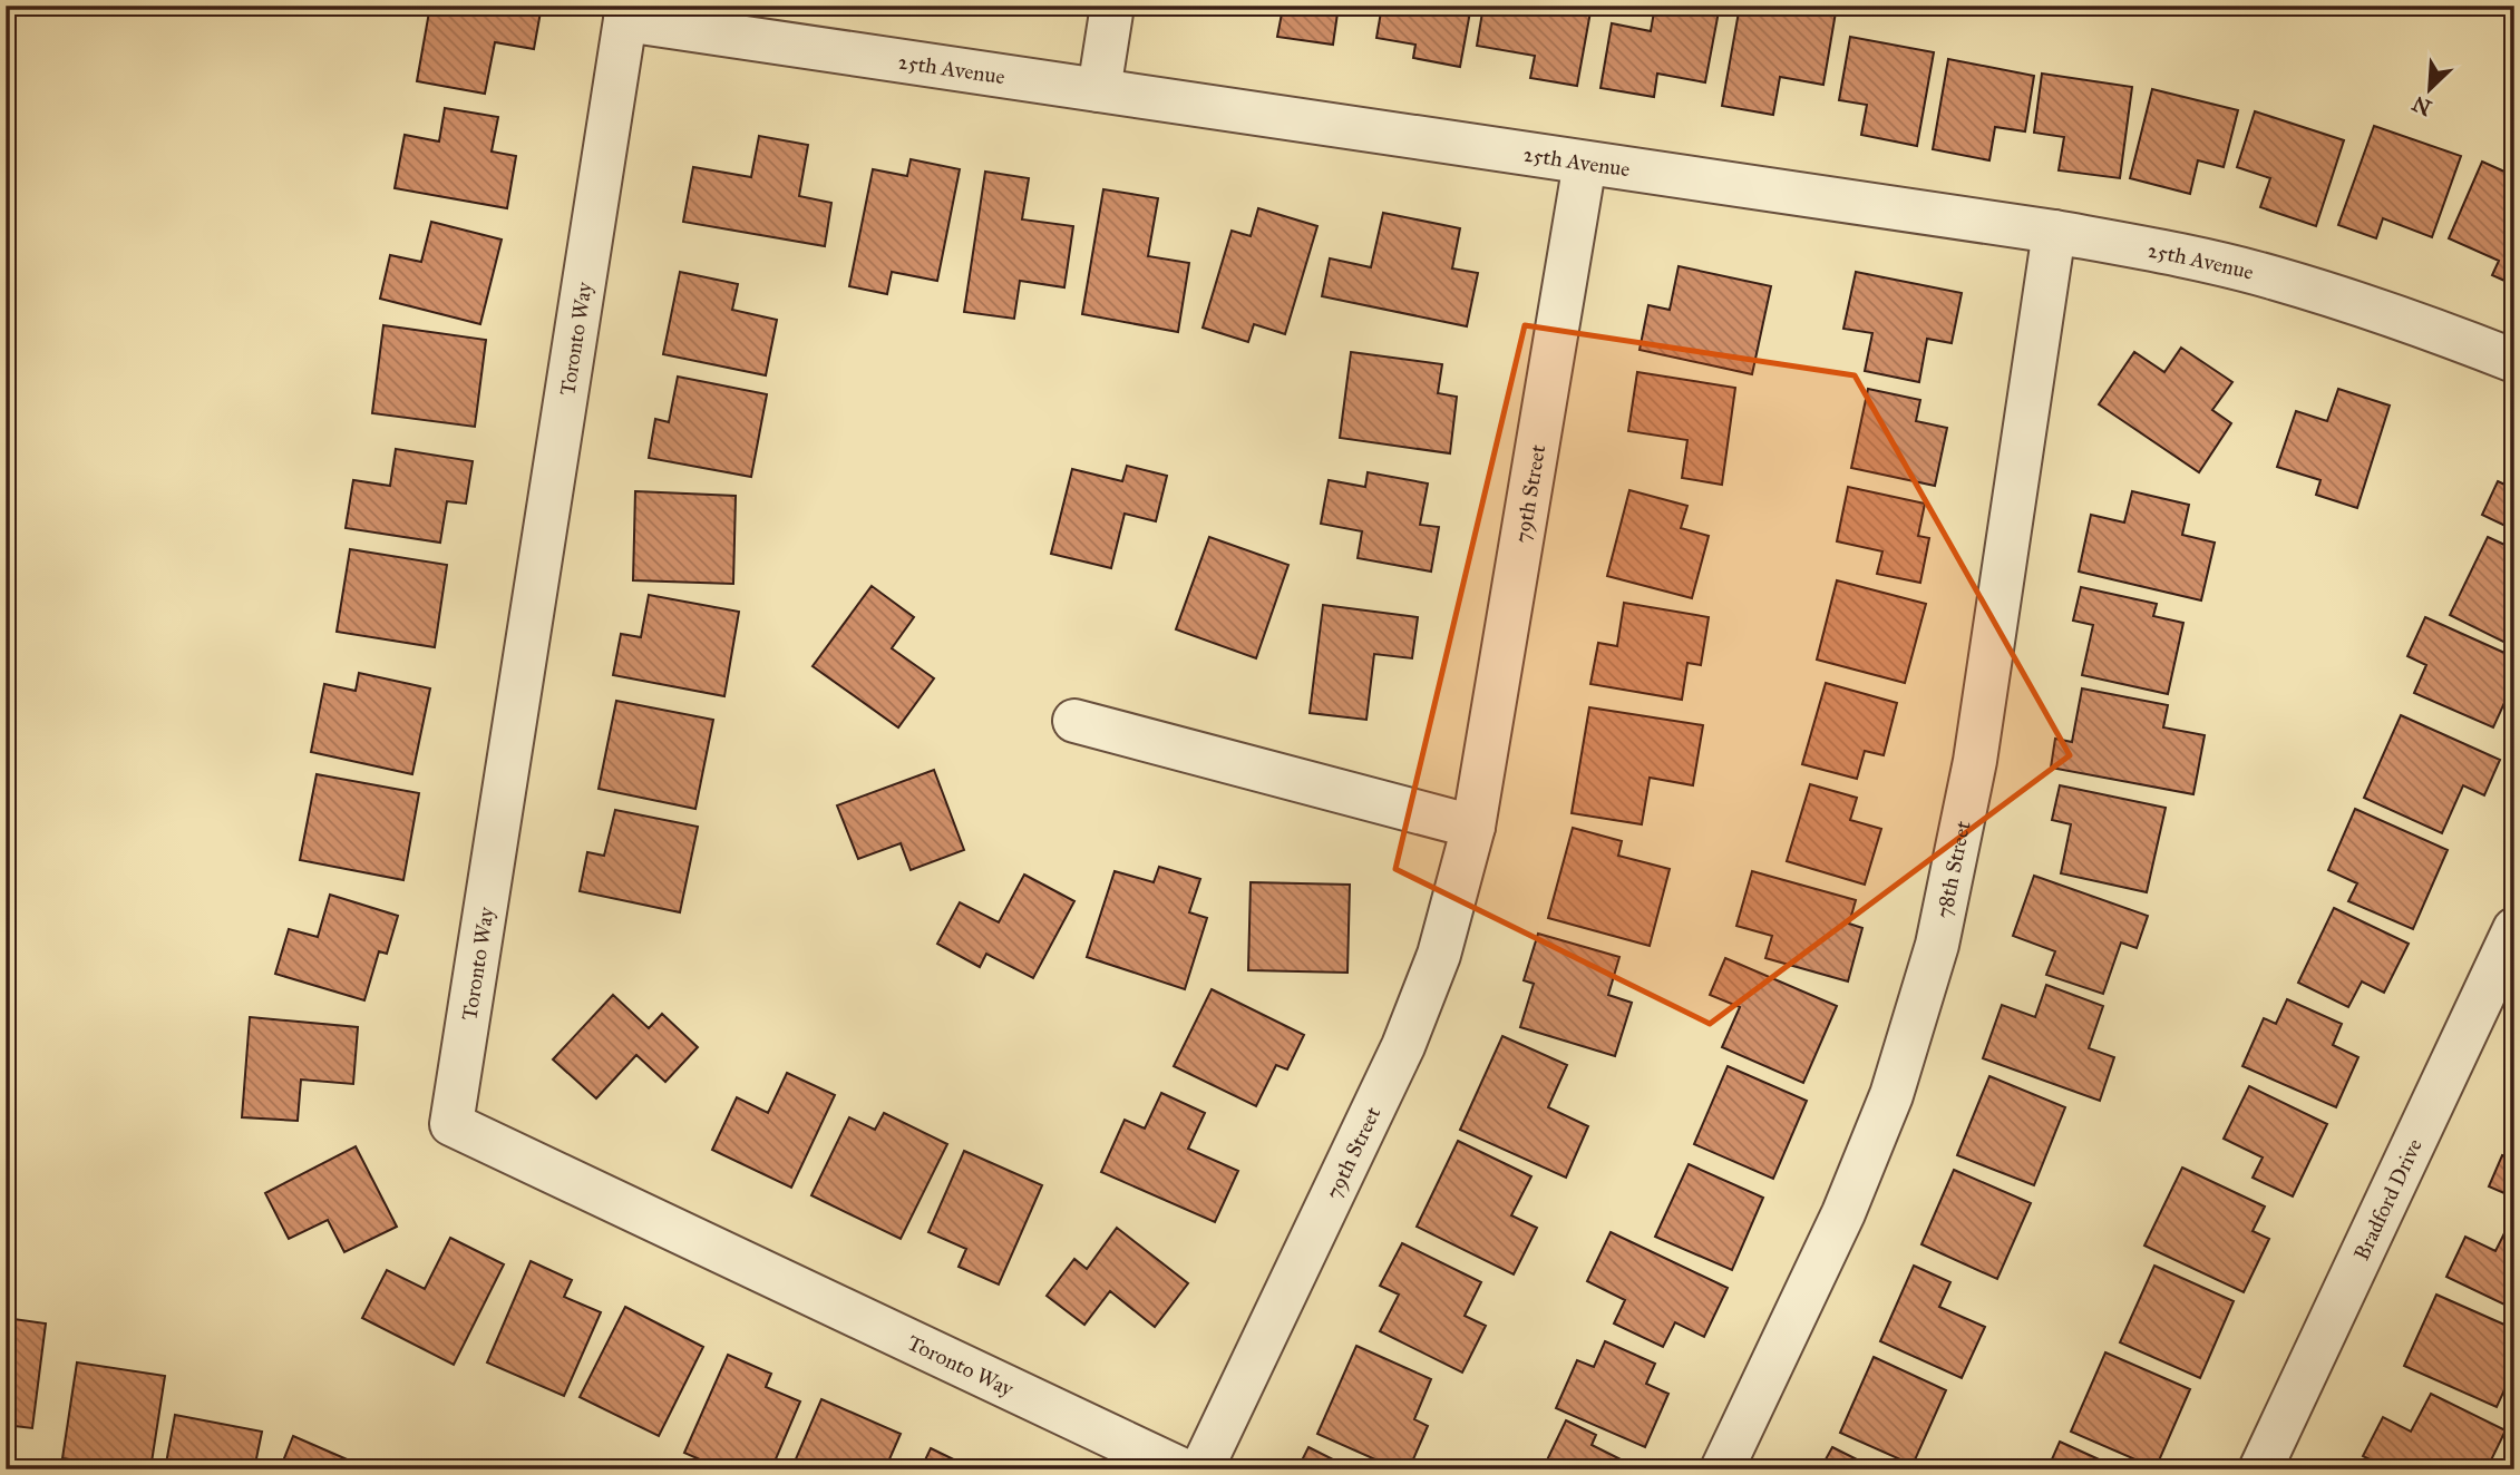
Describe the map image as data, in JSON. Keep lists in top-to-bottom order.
{
  "streets": {
    "street": [
      "25th Avenue",
      "Toronto Way",
      "79th Street",
      "78th Street",
      "Bradford Drive"
    ]
  },
  "crossings": [
    ["25th Avenue", "Toronto Way"],
    ["25th Avenue", "79th Street"],
    ["25th Avenue", "78th Street"]
  ],
  "north": "bottom left"
}
